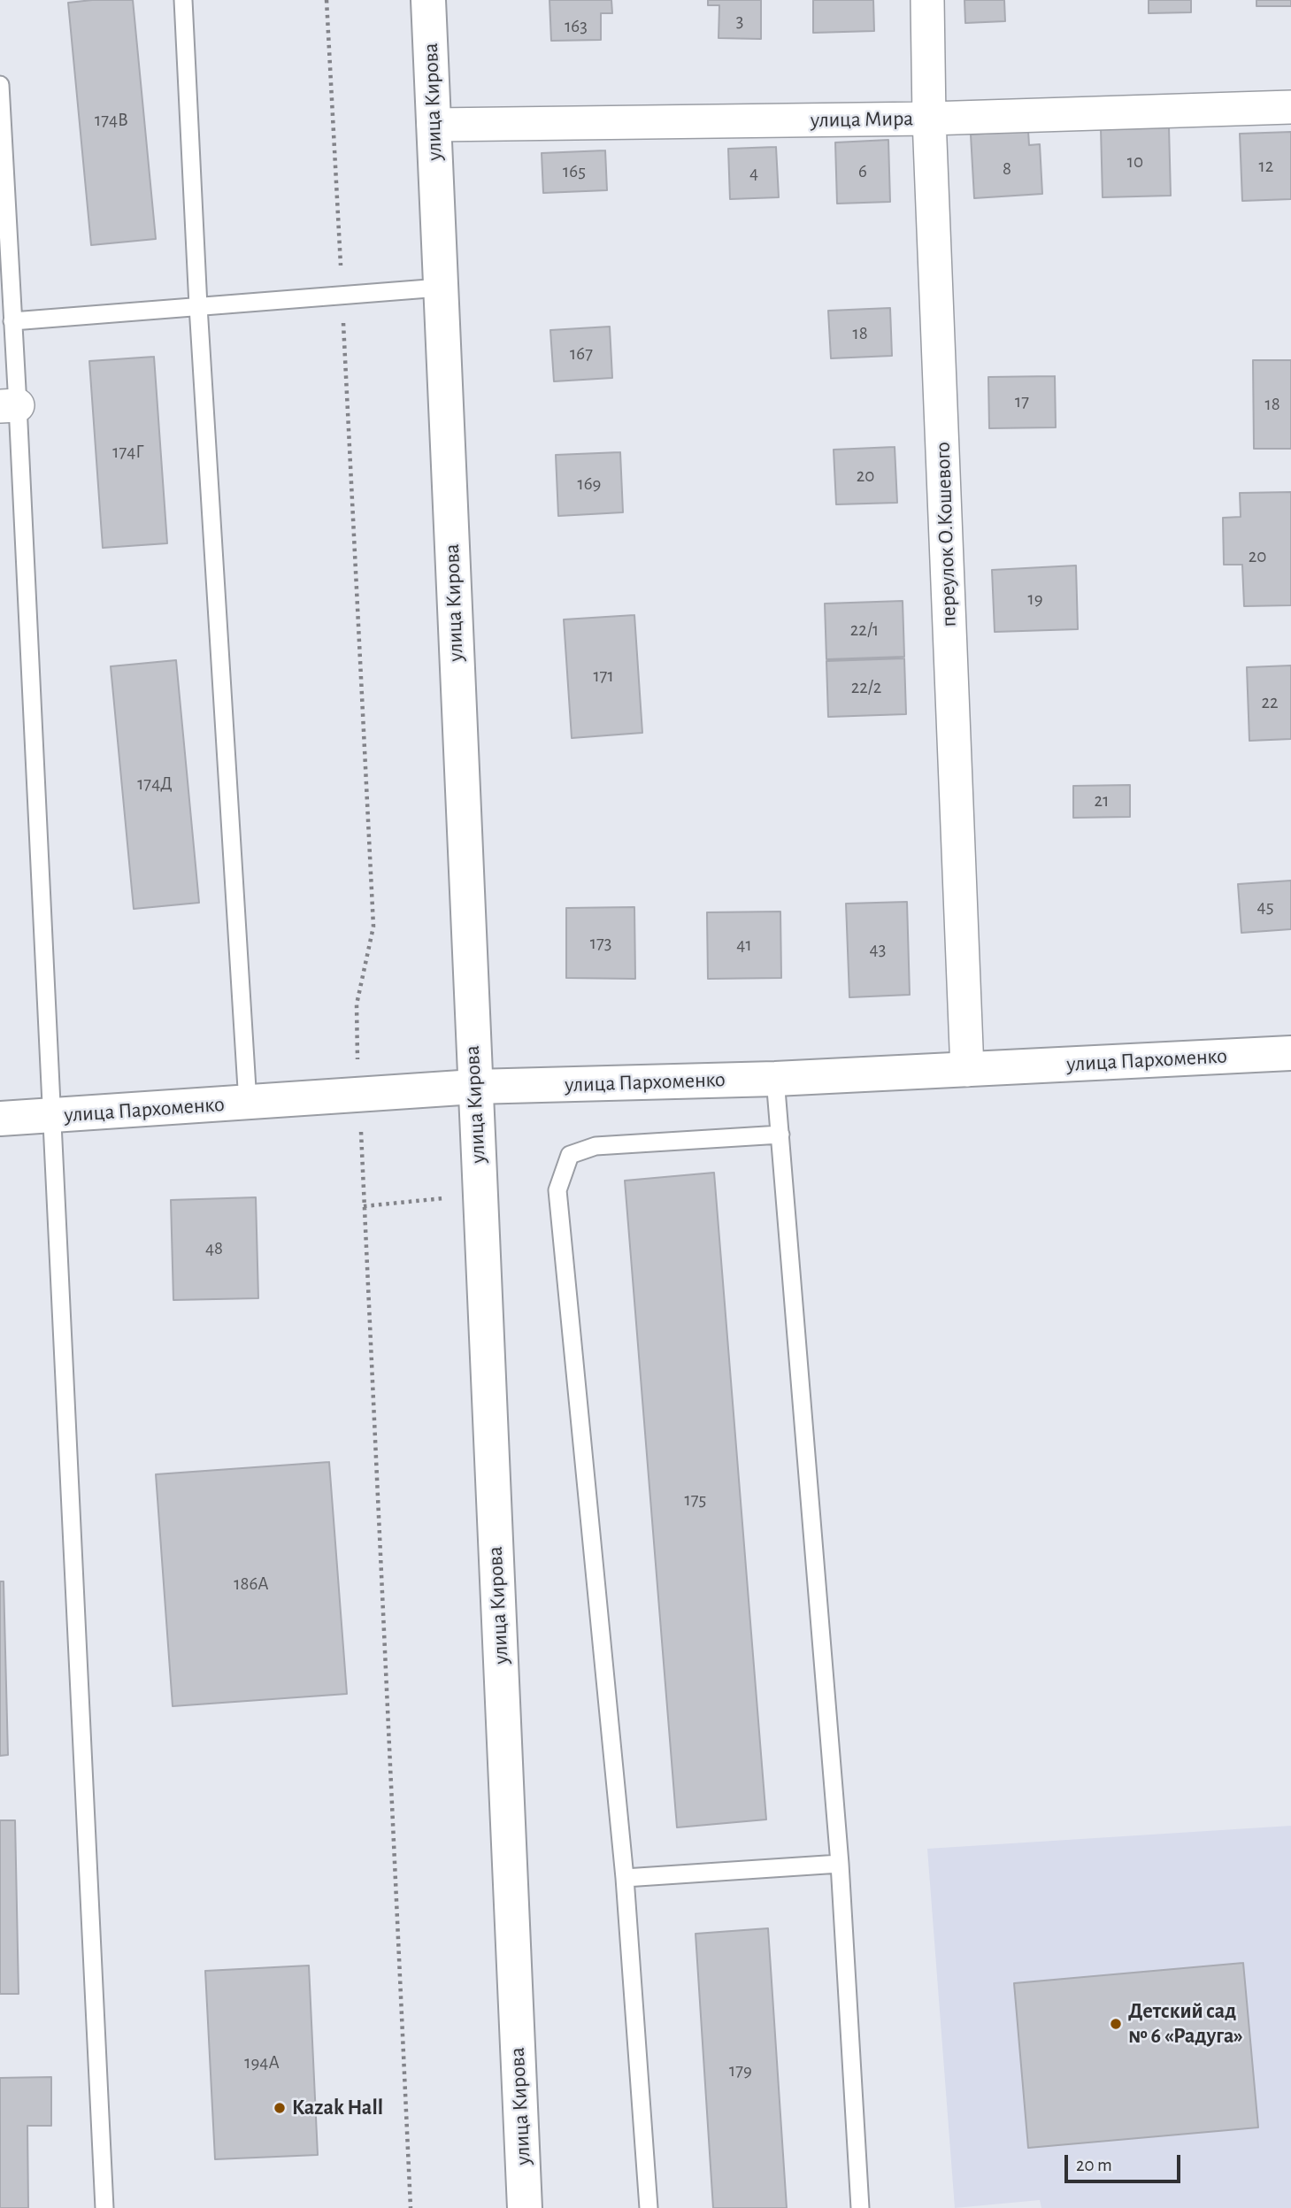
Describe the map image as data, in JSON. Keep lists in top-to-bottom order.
{
  "streets": {
    "street": [
      "улица Кирова",
      "улица Мира",
      "переулок О.Кошевого",
      "улица Пархоменко"
    ]
  },
  "crossings": [
    ["улица Кирова", "улица Мира"],
    ["улица Кирова", "улица Пархоменко"],
    ["улица Мира", "переулок О.Кошевого"],
    ["переулок О.Кошевого", "улица Пархоменко"]
  ],
  "places": ["Детский сад № 6 «Радуга»", "Kazak Hall"],
  "house_numbers": [
    "3",
    "163",
    "174В",
    "10",
    "12",
    "8",
    "165",
    "6",
    "4",
    "18",
    "167",
    "17",
    "18",
    "174Г",
    "20",
    "169",
    "20",
    "19",
    "22/1",
    "171",
    "22/2",
    "22",
    "174Д",
    "21",
    "45",
    "173",
    "41",
    "43",
    "48",
    "175",
    "186А",
    "194А",
    "179"
  ],
  "scale_bar": "20 m"
}
